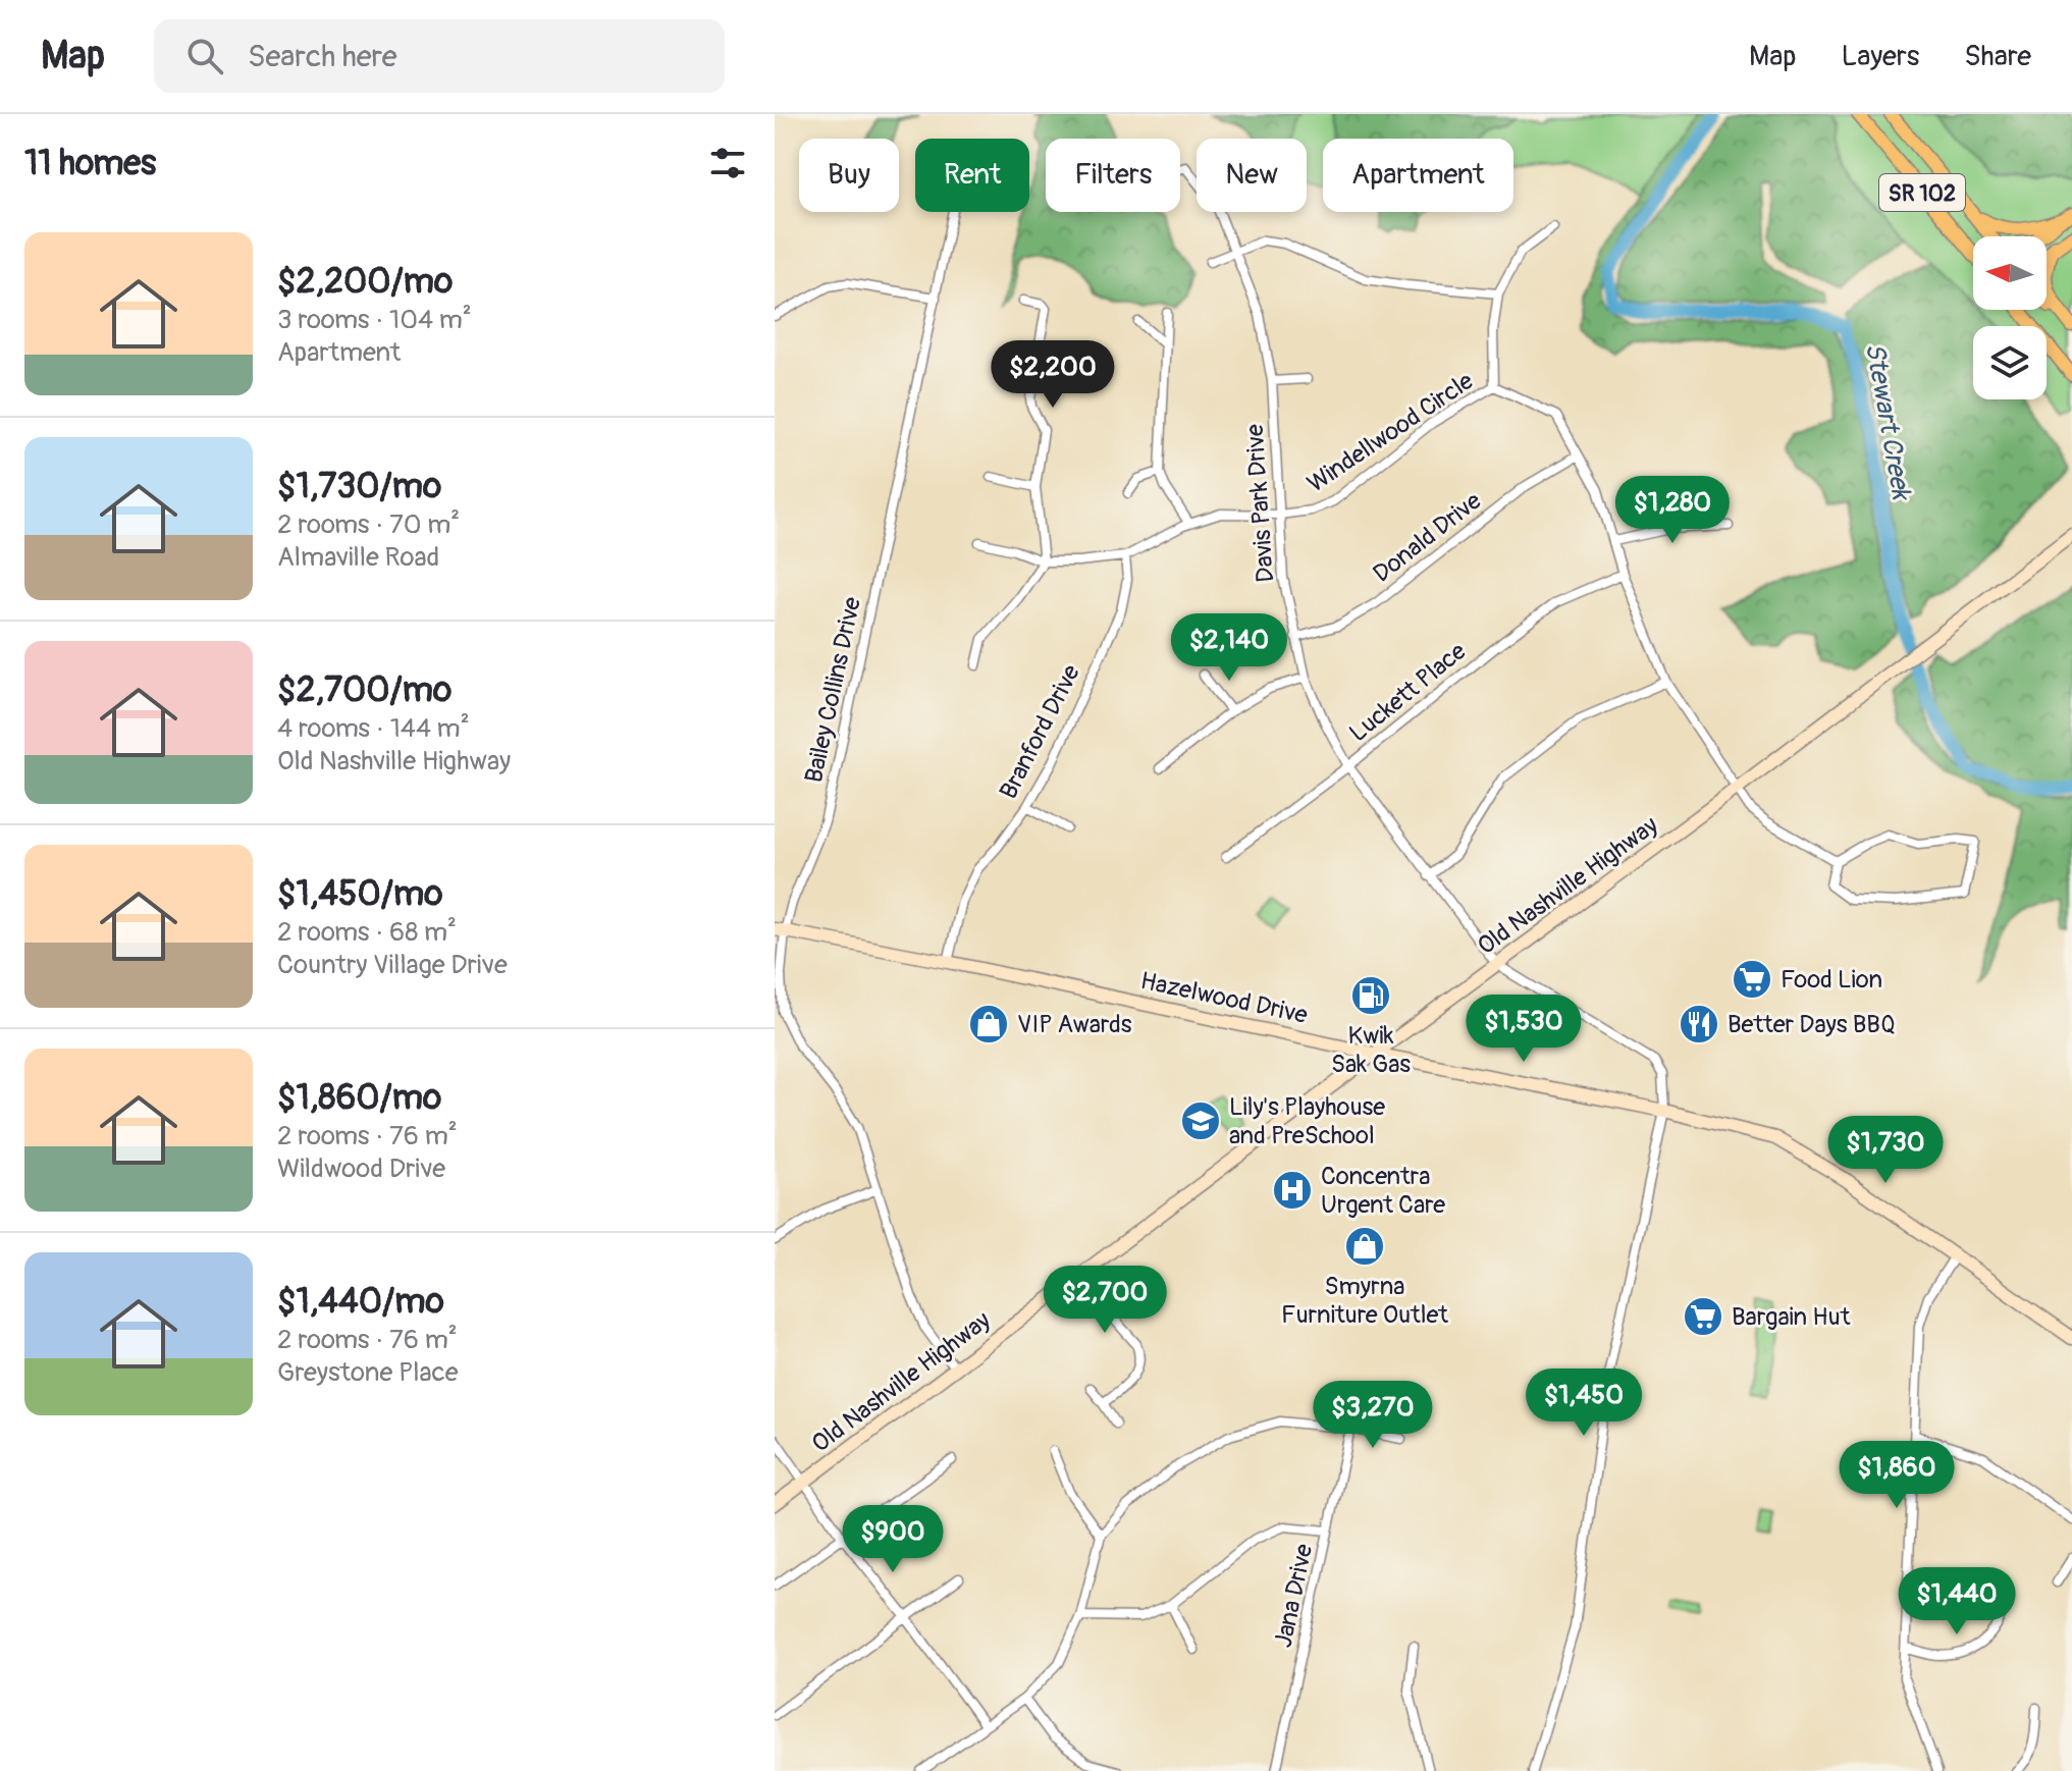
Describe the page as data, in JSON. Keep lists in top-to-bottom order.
{
  "streets": {
    "main road": ["SR 102", "Old Nashville Highway", "Hazelwood Drive"],
    "street": [
      "Windellwood Circle",
      "Davis Park Drive",
      "Donald Drive",
      "Bailey Collins Drive",
      "Luckett Place",
      "Branford Drive",
      "Jana Drive"
    ]
  },
  "crossings": [
    ["Windellwood Circle", "Davis Park Drive"],
    ["Windellwood Circle", "Donald Drive"],
    ["Windellwood Circle", "Luckett Place"],
    ["Windellwood Circle", "Branford Drive"],
    ["Windellwood Circle", "Old Nashville Highway"],
    ["Davis Park Drive", "Donald Drive"],
    ["Davis Park Drive", "Luckett Place"],
    ["Davis Park Drive", "Old Nashville Highway"],
    ["Bailey Collins Drive", "Old Nashville Highway"],
    ["Bailey Collins Drive", "Hazelwood Drive"],
    ["Branford Drive", "Hazelwood Drive"],
    ["Old Nashville Highway", "Hazelwood Drive"]
  ],
  "water": ["Stewart Creek"],
  "places": {
    "supermarket": ["Food Lion", "Bargain Hut"],
    "fuel station": ["Kwik Sak Gas"],
    "shop": ["VIP Awards", "Smyrna Furniture Outlet"],
    "restaurant": ["Better Days BBQ"],
    "school or university": ["Lily's Playhouse and PreSchool"],
    "hospital": ["Concentra Urgent Care"]
  },
  "north": "left",
  "page": {
    "header": "Map",
    "search": "Search here",
    "nav": ["Map", "Layers", "Share"],
    "heading": "11 homes",
    "chip": [
      "Buy",
      "Rent",
      "Filters",
      "New",
      "Apartment"
    ],
    "list": [
      {
        "name": "$2,200/mo",
        "note": "3 rooms · 104 m² · Apartment"
      },
      {
        "name": "$1,730/mo",
        "note": "2 rooms · 70 m² · Almaville Road"
      },
      {
        "name": "$2,700/mo",
        "note": "4 rooms · 144 m² · Old Nashville Highway"
      },
      {
        "name": "$1,450/mo",
        "note": "2 rooms · 68 m² · Country Village Drive"
      },
      {
        "name": "$1,860/mo",
        "note": "2 rooms · 76 m² · Wildwood Drive"
      },
      {
        "name": "$1,440/mo",
        "note": "2 rooms · 76 m² · Greystone Place"
      }
    ],
    "price": [
      "$2,200",
      "$1,280",
      "$2,140",
      "$1,530",
      "$1,730",
      "$2,700",
      "$1,450",
      "$3,270",
      "$1,860",
      "$900",
      "$1,440"
    ]
  }
}
